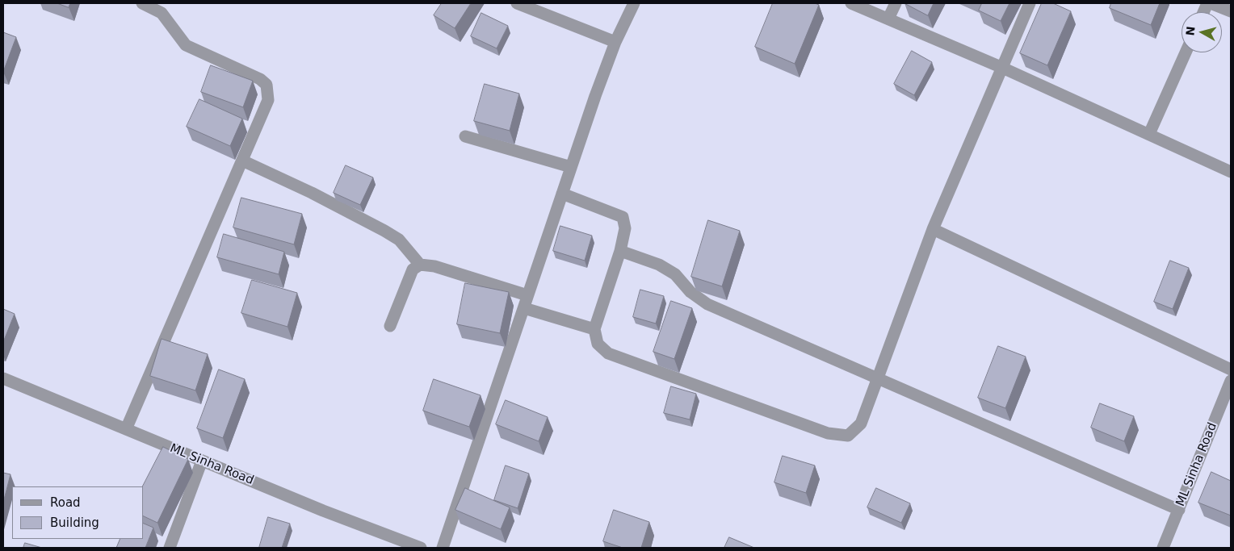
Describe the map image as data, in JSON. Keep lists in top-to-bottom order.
{
  "streets": {
    "street": ["ML Sinha Road"]
  },
  "legend": ["Road", "Building"],
  "north": "left"
}
